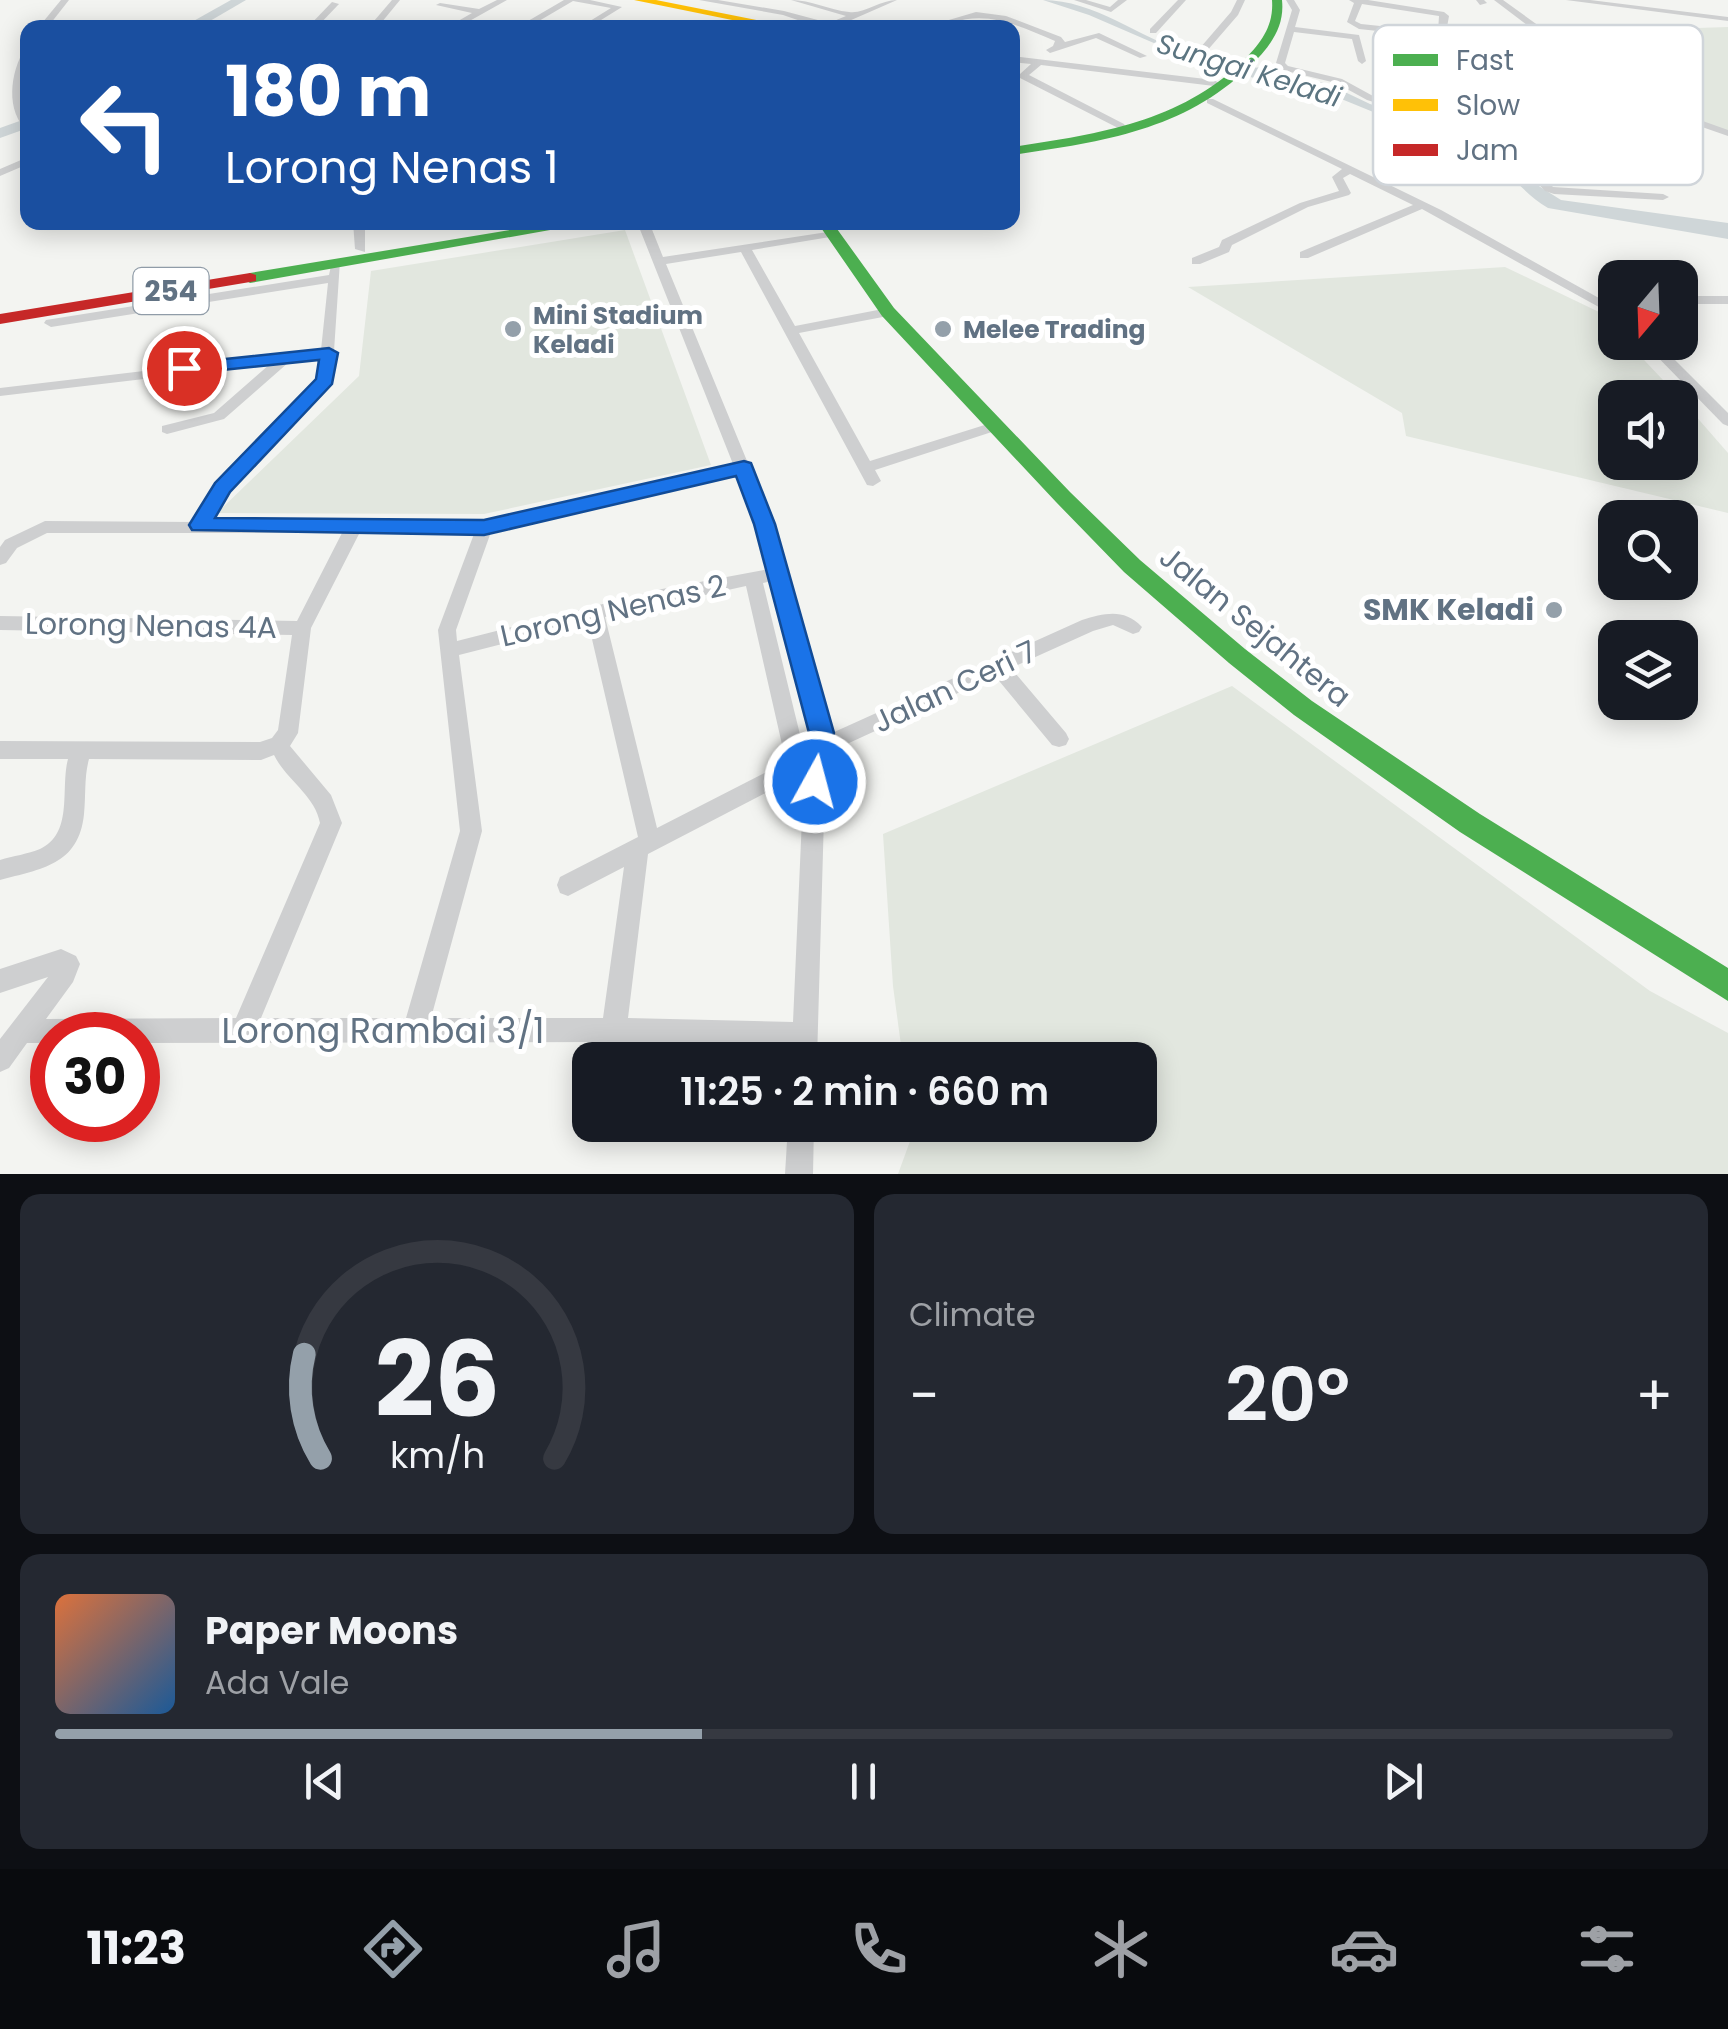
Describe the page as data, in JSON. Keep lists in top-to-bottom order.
{
  "streets": {
    "main road": ["254", "Jalan Sejahtera"],
    "street": [
      "Lorong Nenas 2",
      "Lorong Nenas 4A",
      "Jalan Ceri 7",
      "Lorong Rambai 3/1"
    ]
  },
  "water": ["Sungai Keladi"],
  "places": ["Mini Stadium Keladi", "Melee Trading", "SMK Keladi"],
  "legend": ["Fast", "Slow", "Jam"],
  "north": "bottom",
  "page": {
    "turn": ["180 m", "Lorong Nenas 1"],
    "limit": "30",
    "trip": "11:25 · 2 min · 660 m",
    "tile": "Climate",
    "heat": ["−", "20°", "+"],
    "song": ["Paper Moons", "Ada Vale"],
    "tabs": "11:23",
    "gauge": ["26", "km/h"]
  }
}
